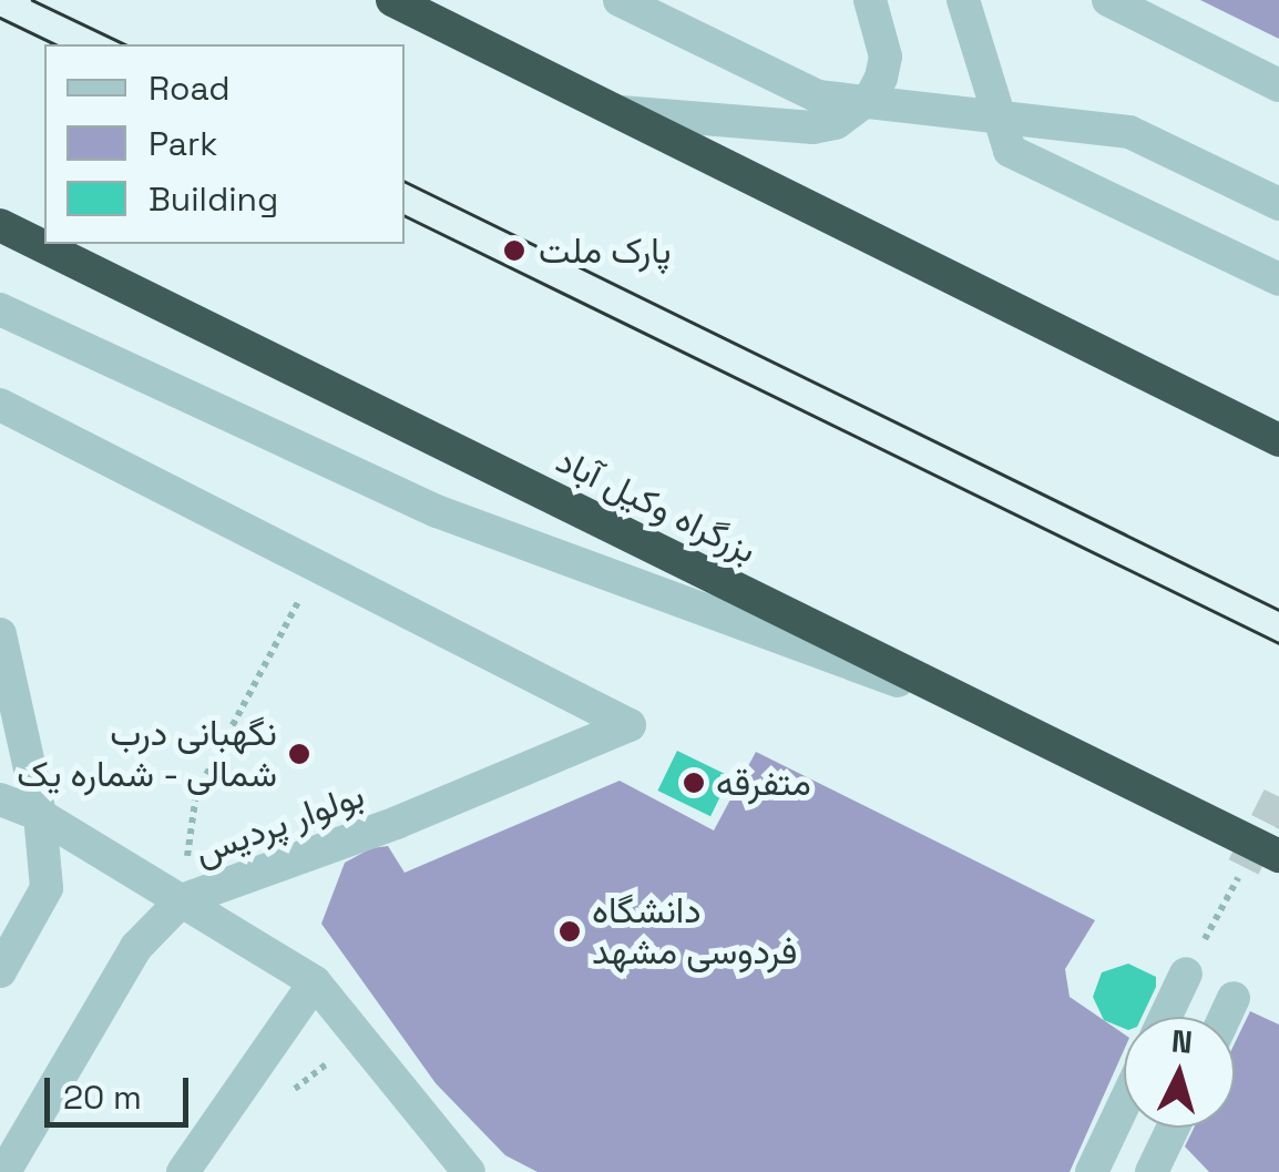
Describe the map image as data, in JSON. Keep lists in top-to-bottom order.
{
  "streets": {
    "highway": ["بزرگراه وکیل آباد"],
    "street": ["بولوار پردیس"]
  },
  "places": [
    "پارک ملت",
    "نگهبانی درب شمالی - شماره یک",
    "متفرقه",
    "دانشگاه فردوسی مشهد"
  ],
  "legend": ["Road", "Park", "Building"],
  "scale_bar": "20 m",
  "north": "top"
}
